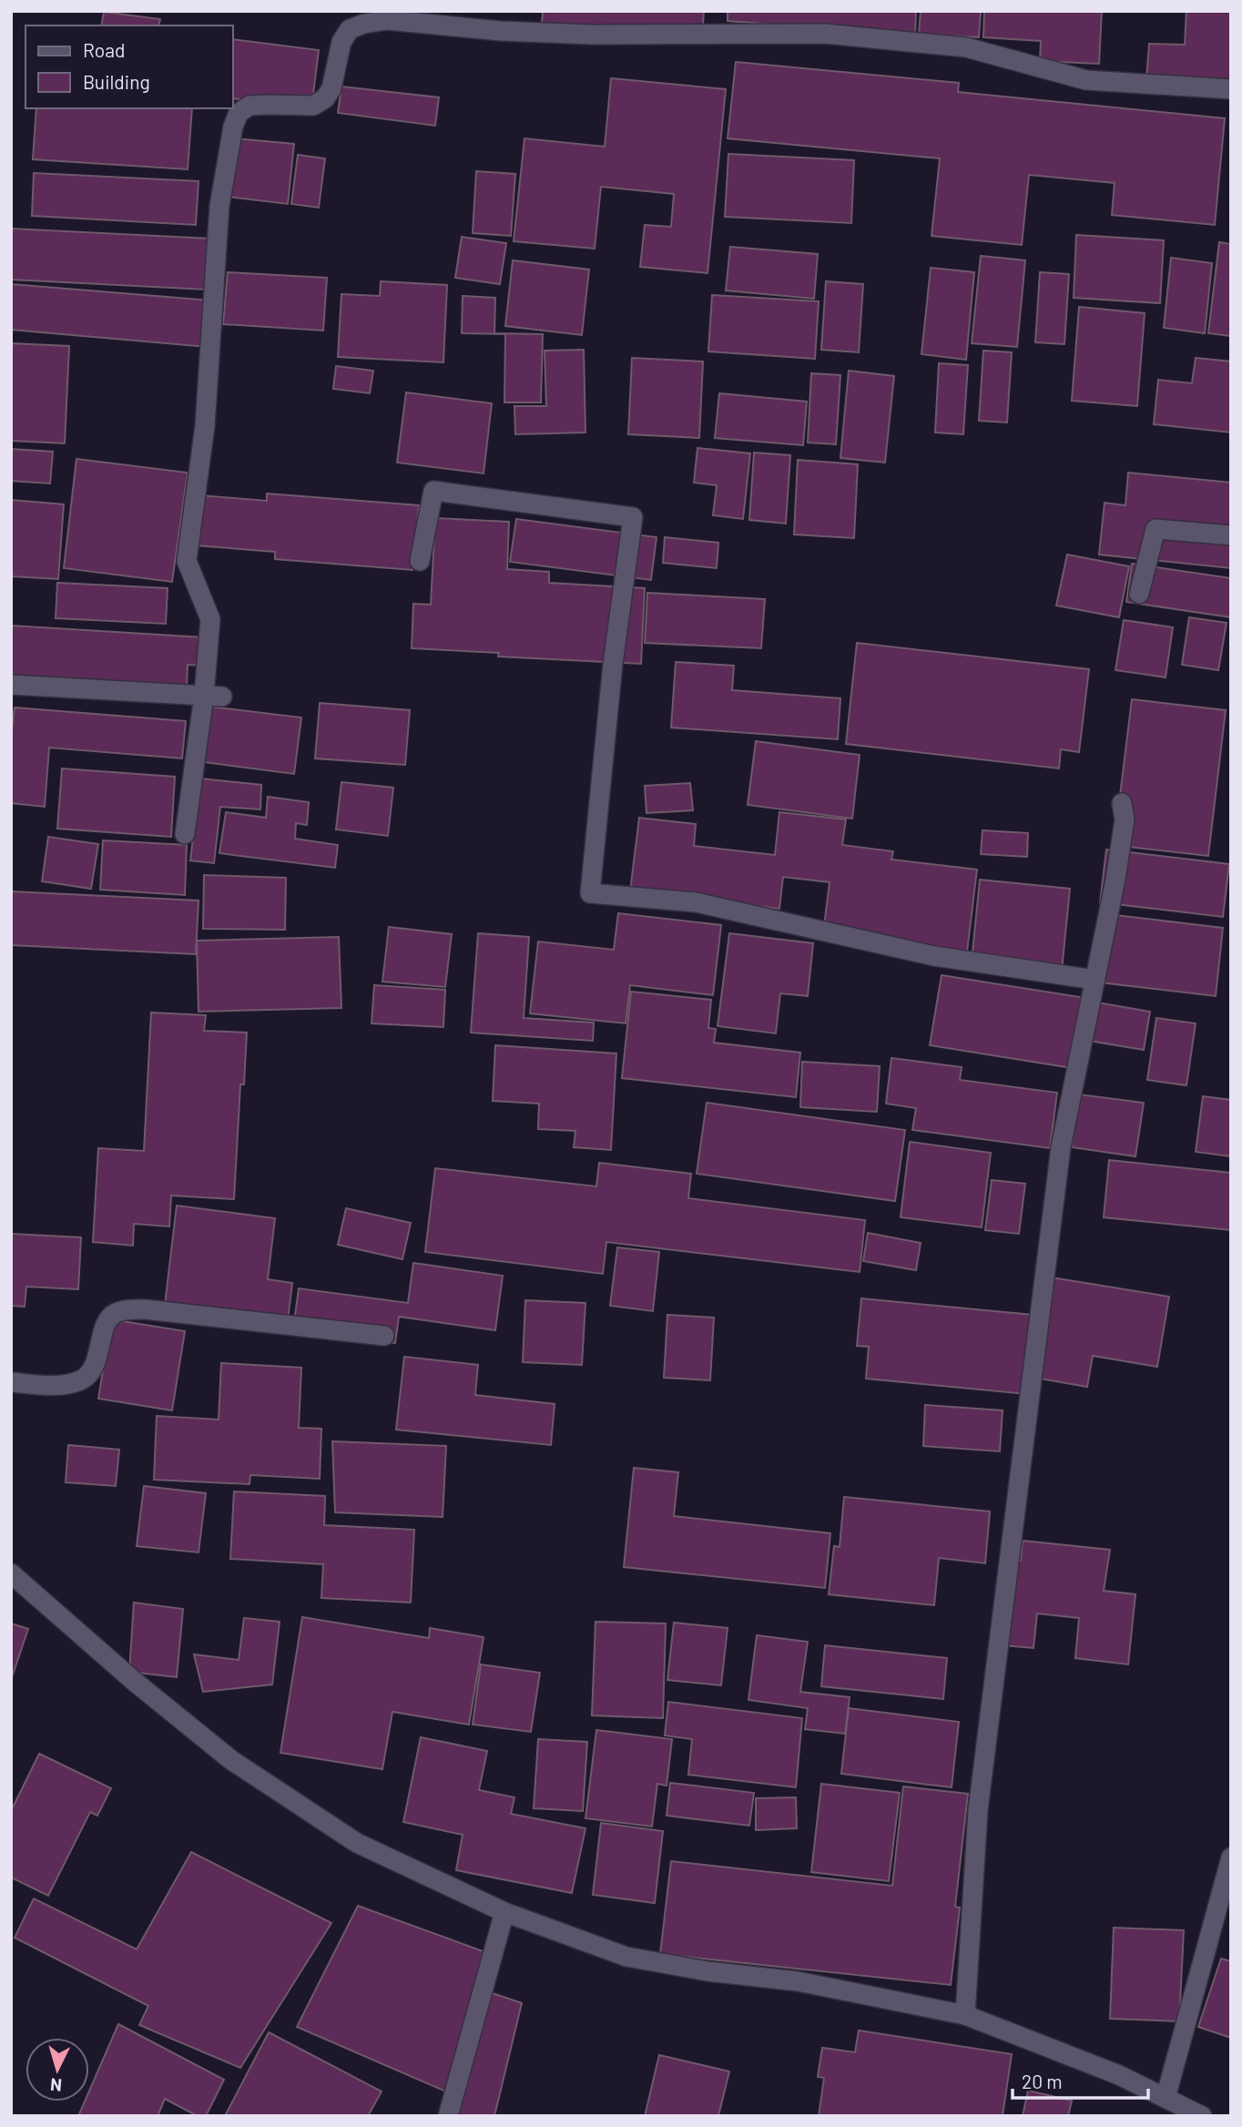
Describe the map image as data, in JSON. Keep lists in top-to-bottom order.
{
  "legend": ["Road", "Building"],
  "scale_bar": "20 m",
  "north": "bottom"
}
